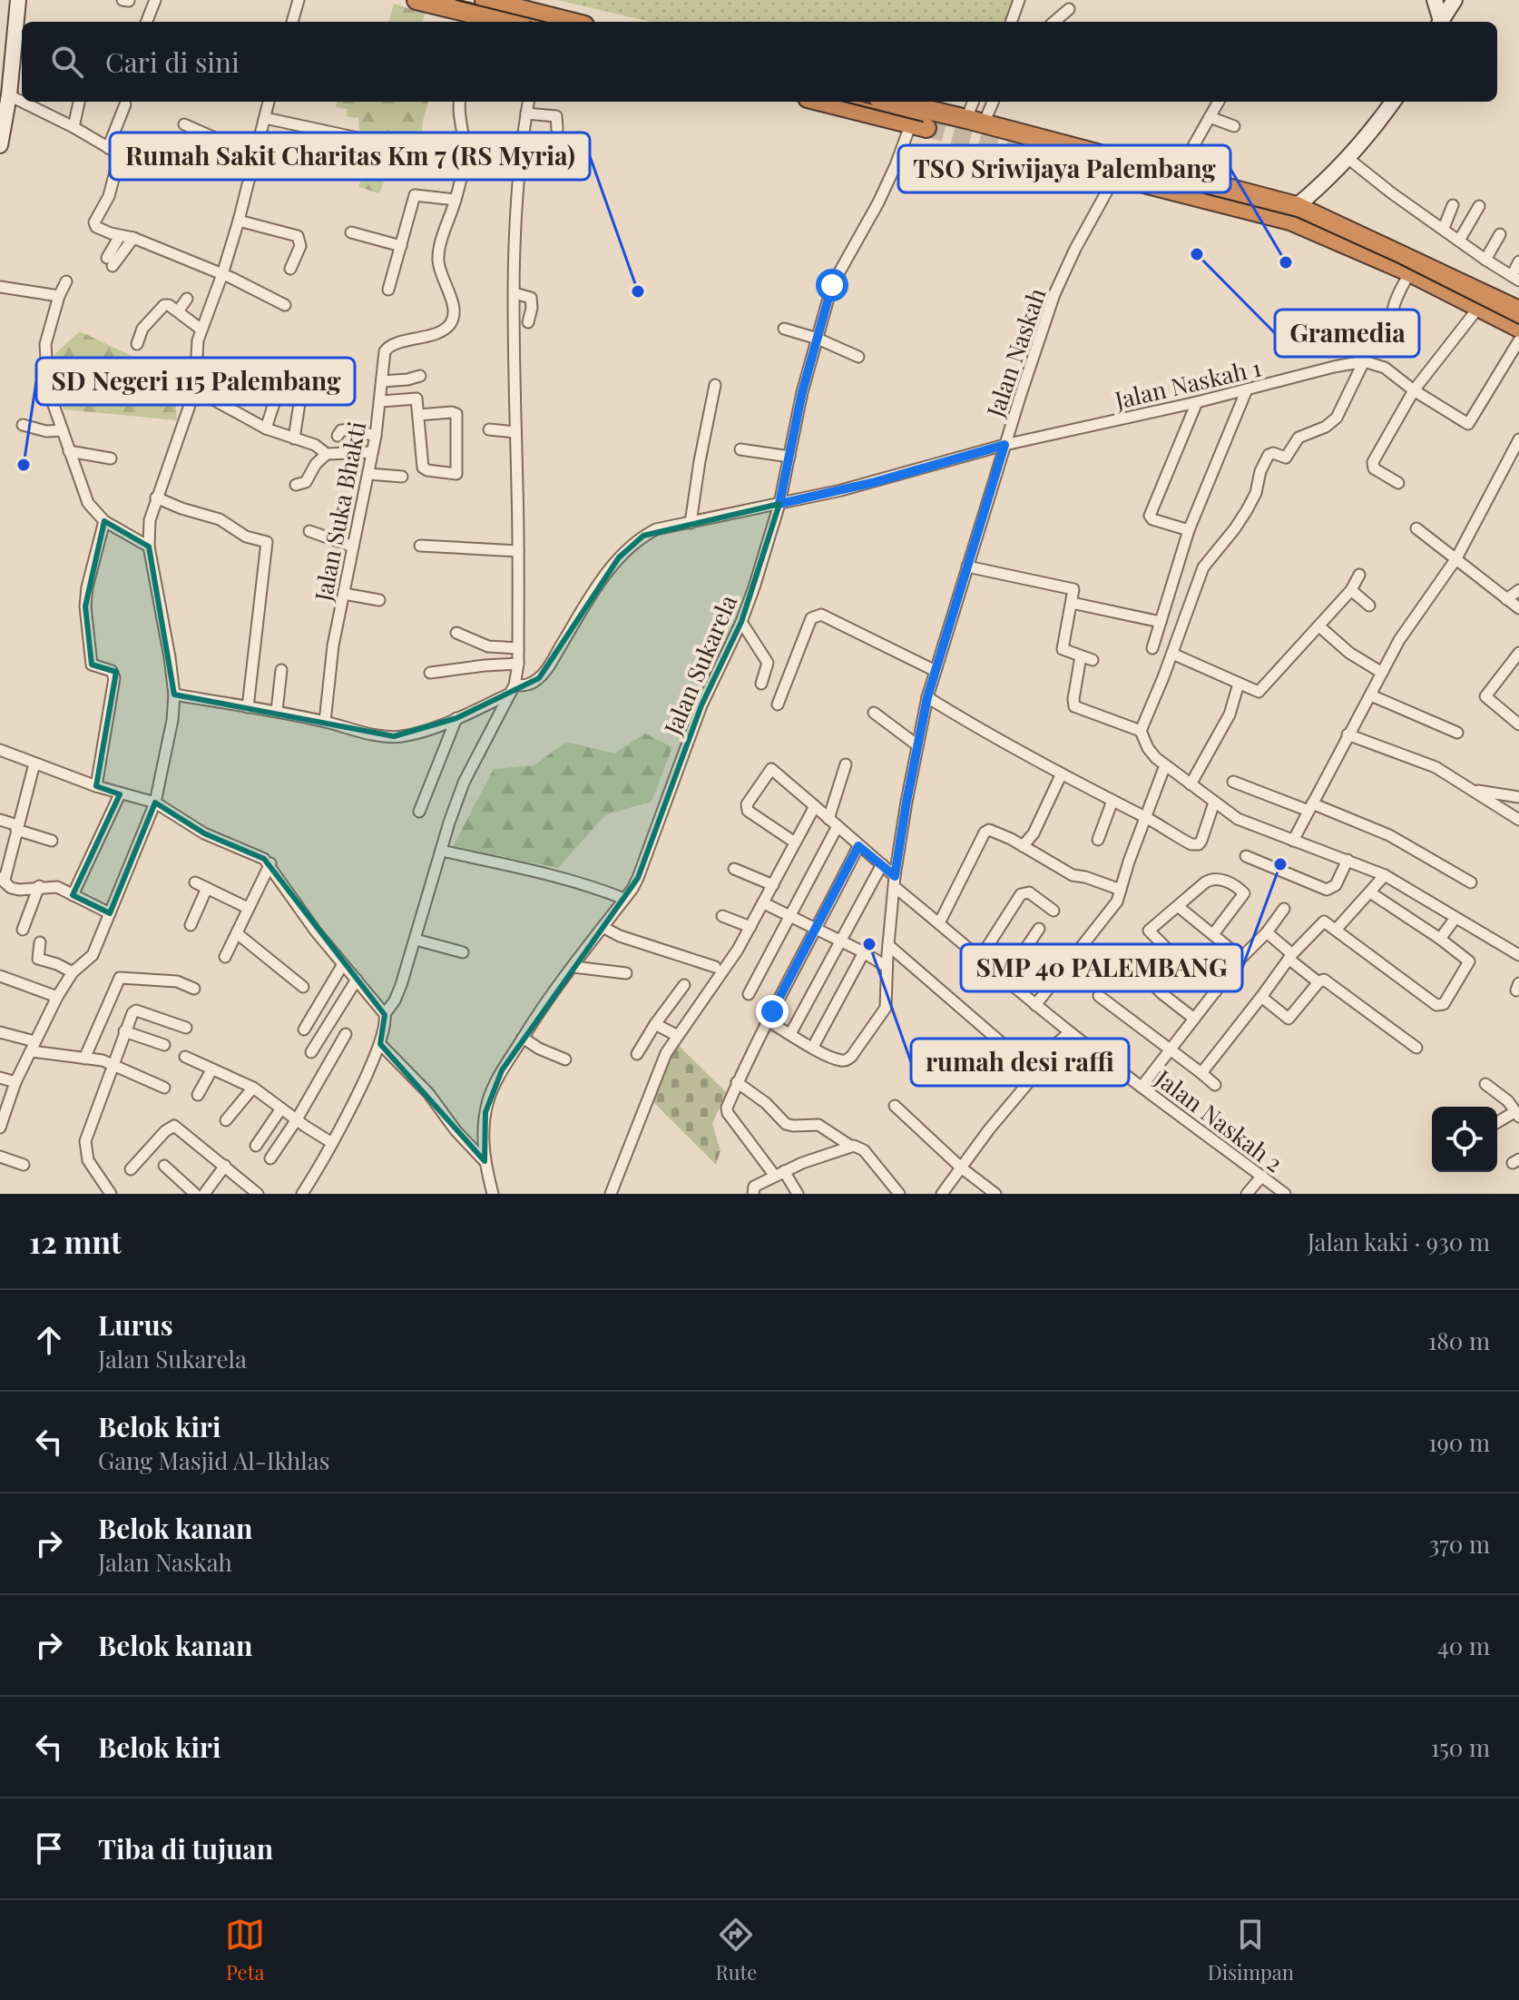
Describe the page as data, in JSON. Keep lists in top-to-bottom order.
{
  "streets": {
    "street": [
      "Jalan Naskah",
      "Jalan Naskah 1",
      "Jalan Suka Bhakti",
      "Jalan Sukarela",
      "Jalan Naskah 2"
    ]
  },
  "crossings": [
    ["Jalan Naskah", "Jalan Naskah 1"],
    ["Jalan Naskah", "Jalan Naskah 2"],
    ["Jalan Naskah 1", "Jalan Suka Bhakti"],
    ["Jalan Naskah 1", "Jalan Sukarela"]
  ],
  "places": [
    "Gramedia",
    "TSO Sriwijaya Palembang",
    "Rumah Sakit Charitas Km 7 (RS Myria)",
    "SD Negeri 115 Palembang",
    "SMP 40 PALEMBANG",
    "rumah desi raffi"
  ],
  "page": {
    "search": "Cari di sini",
    "heading": ["12 mnt", "Jalan kaki · 930 m"],
    "list": [
      ["Lurus", "Jalan Sukarela", "180 m"],
      ["Belok kiri", "Gang Masjid Al-Ikhlas", "190 m"],
      ["Belok kanan", "Jalan Naskah", "370 m"],
      ["Belok kanan", "40 m"],
      ["Belok kiri", "150 m"],
      "Tiba di tujuan"
    ],
    "nav": ["Peta", "Rute", "Disimpan"]
  }
}
